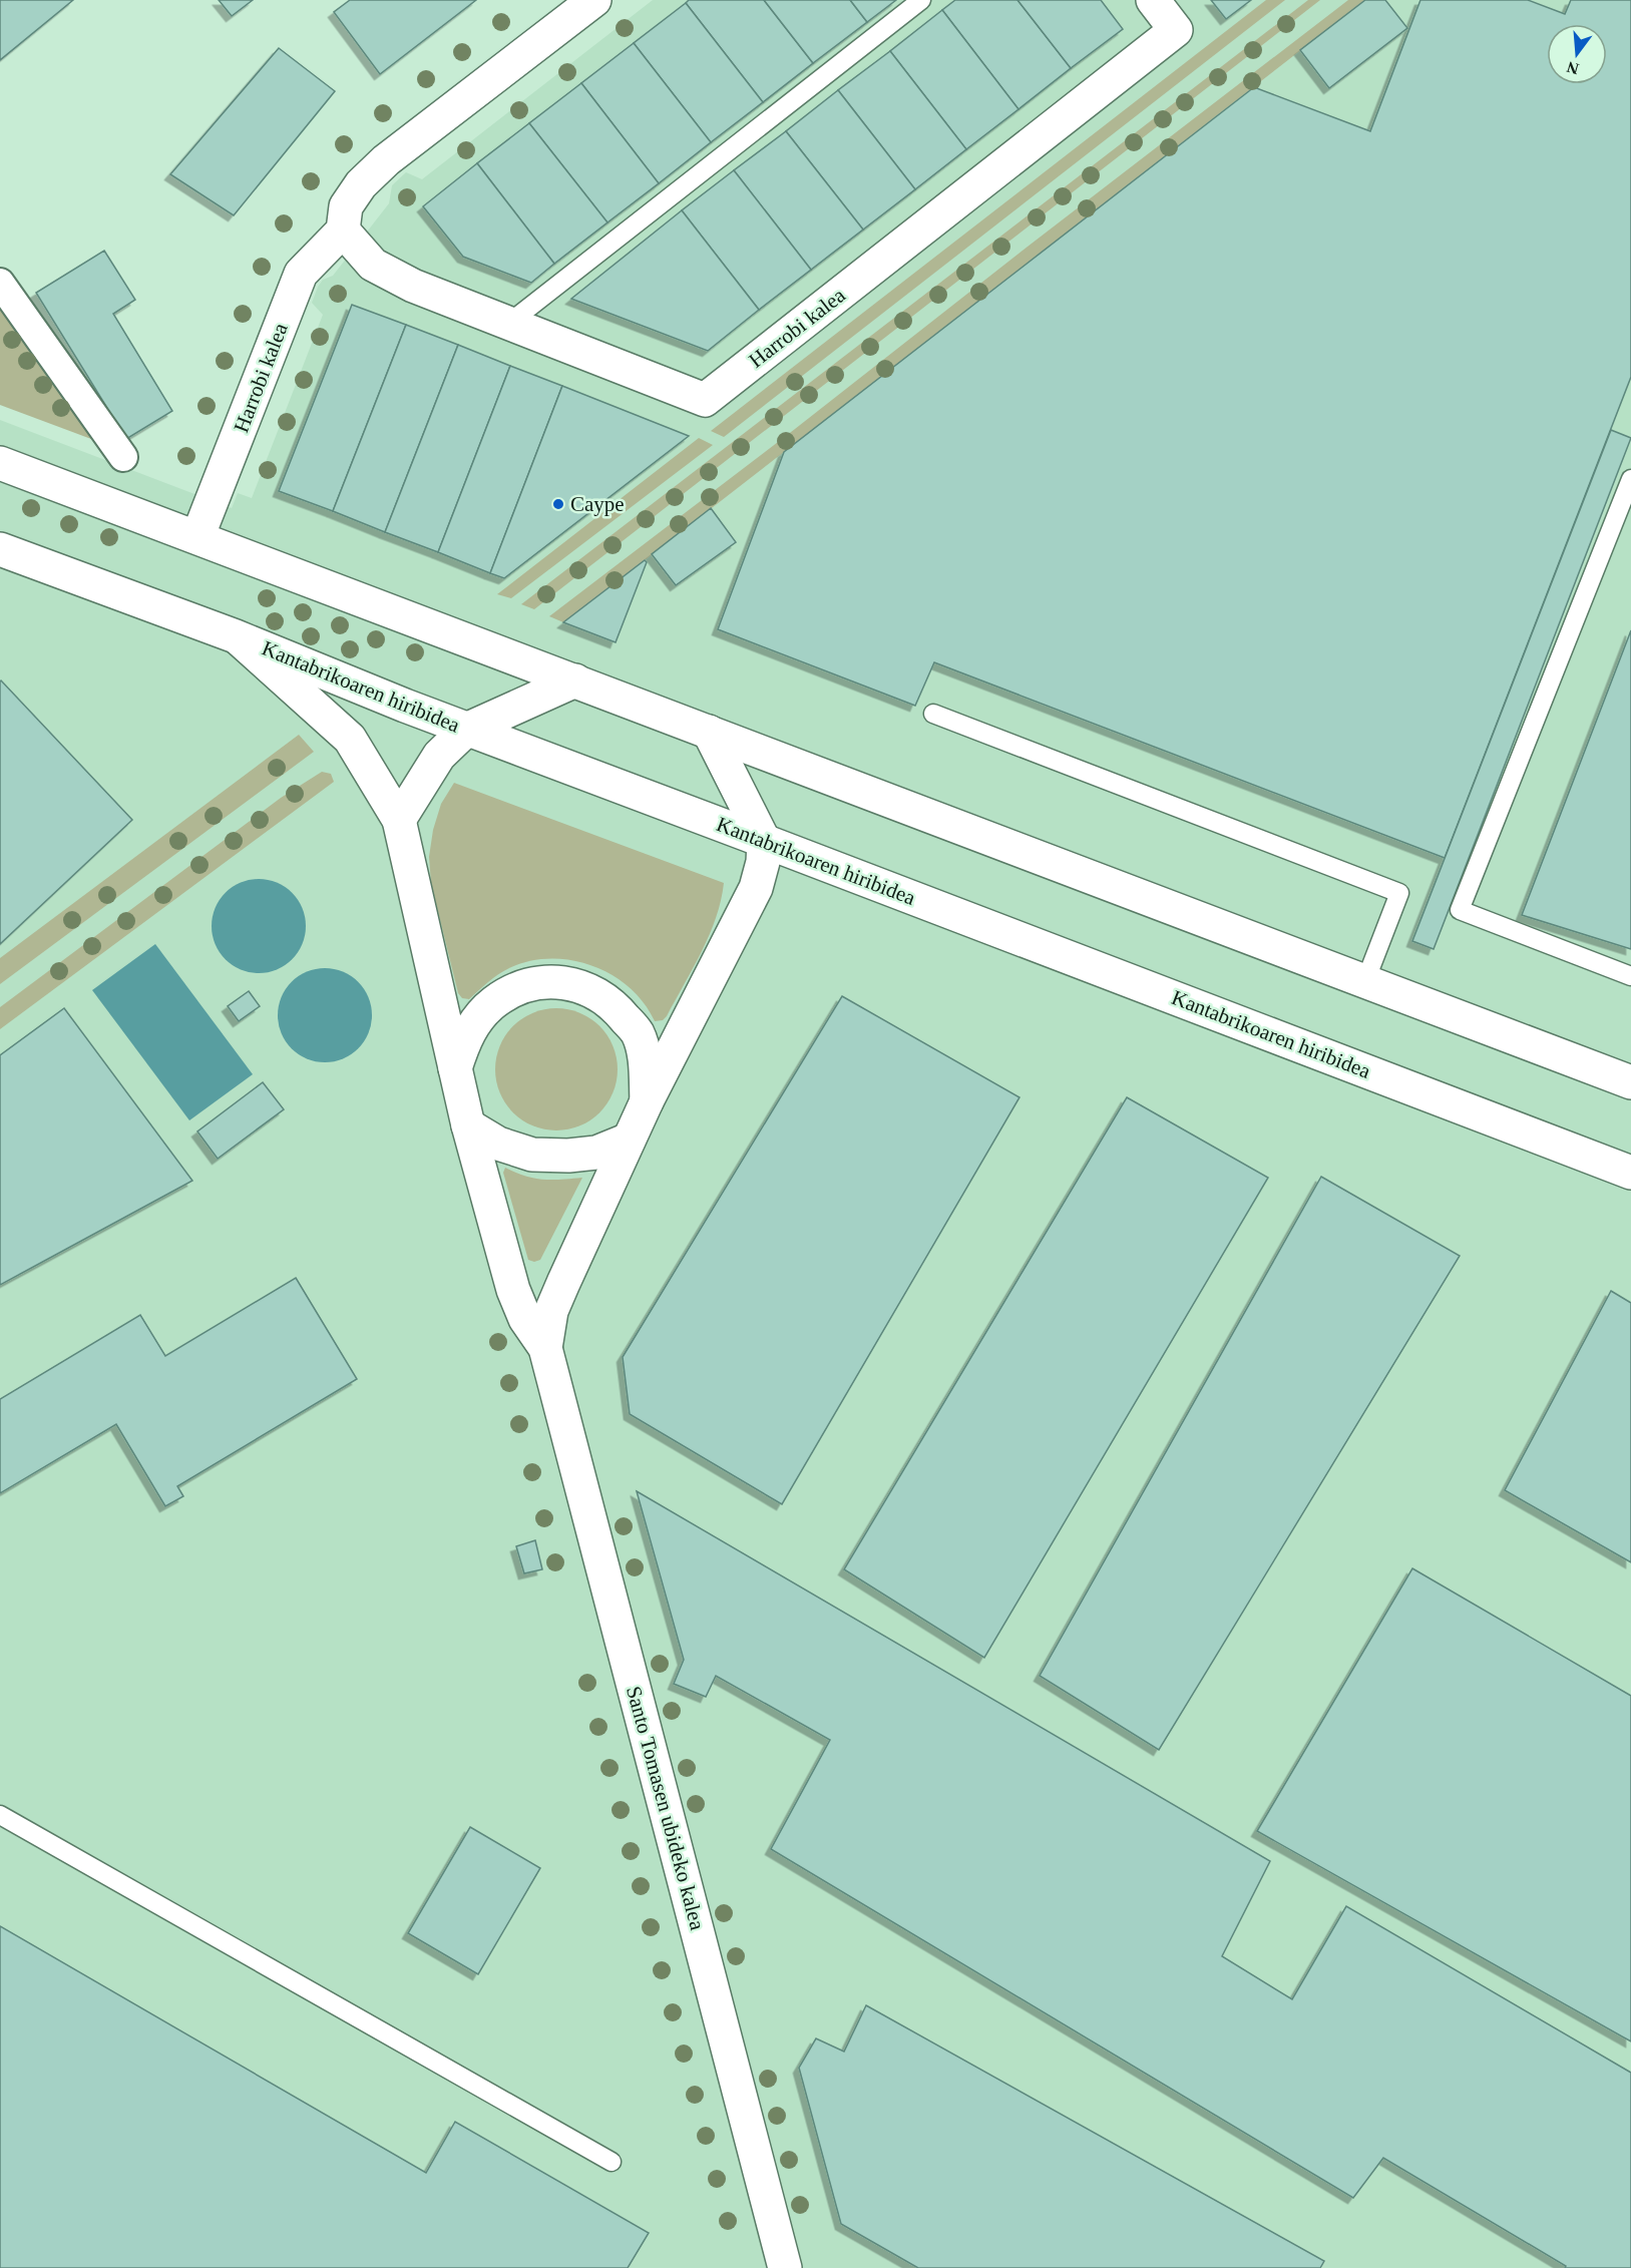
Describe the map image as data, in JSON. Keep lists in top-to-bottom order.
{
  "streets": {
    "street": ["Harrobi kalea", "Kantabrikoaren hiribidea", "Santo Tomasen ubideko kalea"]
  },
  "crossings": [
    ["Kantabrikoaren hiribidea", "Santo Tomasen ubideko kalea"]
  ],
  "places": ["Caype"],
  "north": "bottom"
}
